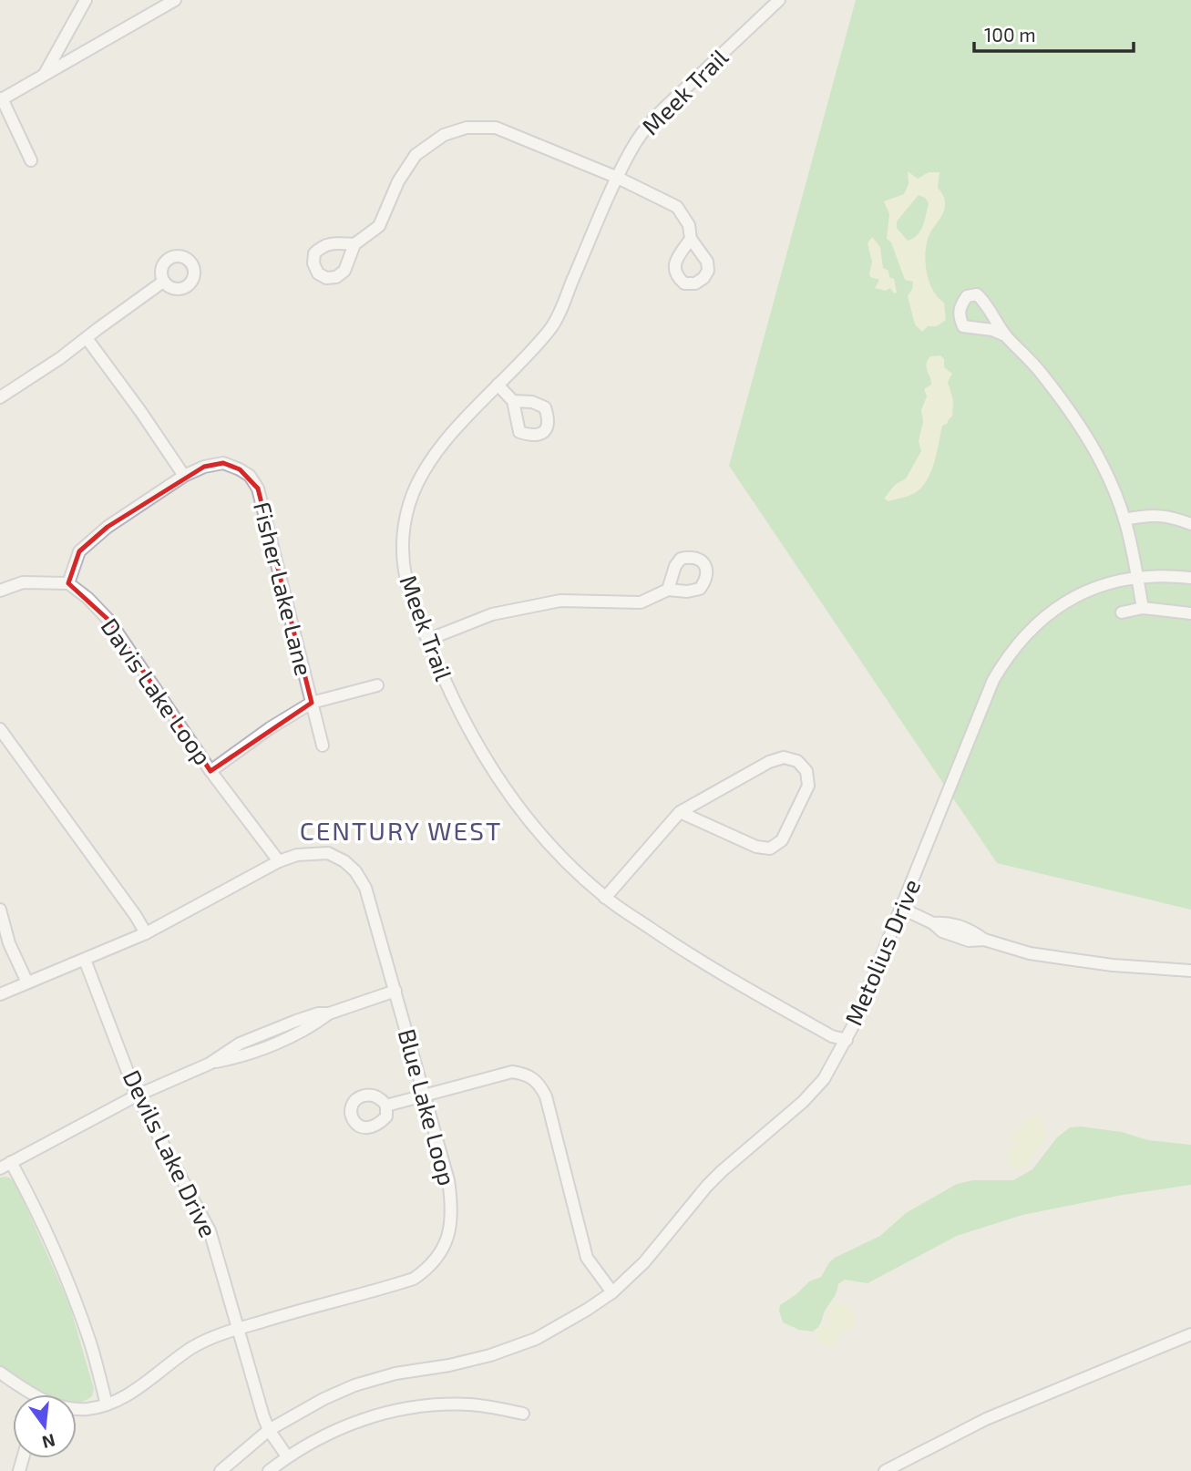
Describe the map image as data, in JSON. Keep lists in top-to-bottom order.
{
  "streets": {
    "street": [
      "Meek Trail",
      "Fisher Lake Lane",
      "Davis Lake Loop",
      "Metolius Drive",
      "Blue Lake Loop",
      "Devils Lake Drive"
    ]
  },
  "crossings": [
    ["Meek Trail", "Metolius Drive"],
    ["Fisher Lake Lane", "Davis Lake Loop"],
    ["Davis Lake Loop", "Blue Lake Loop"],
    ["Metolius Drive", "Devils Lake Drive"],
    ["Blue Lake Loop", "Devils Lake Drive"]
  ],
  "districts": ["CENTURY WEST"],
  "scale_bar": "100 m",
  "north": "bottom"
}
